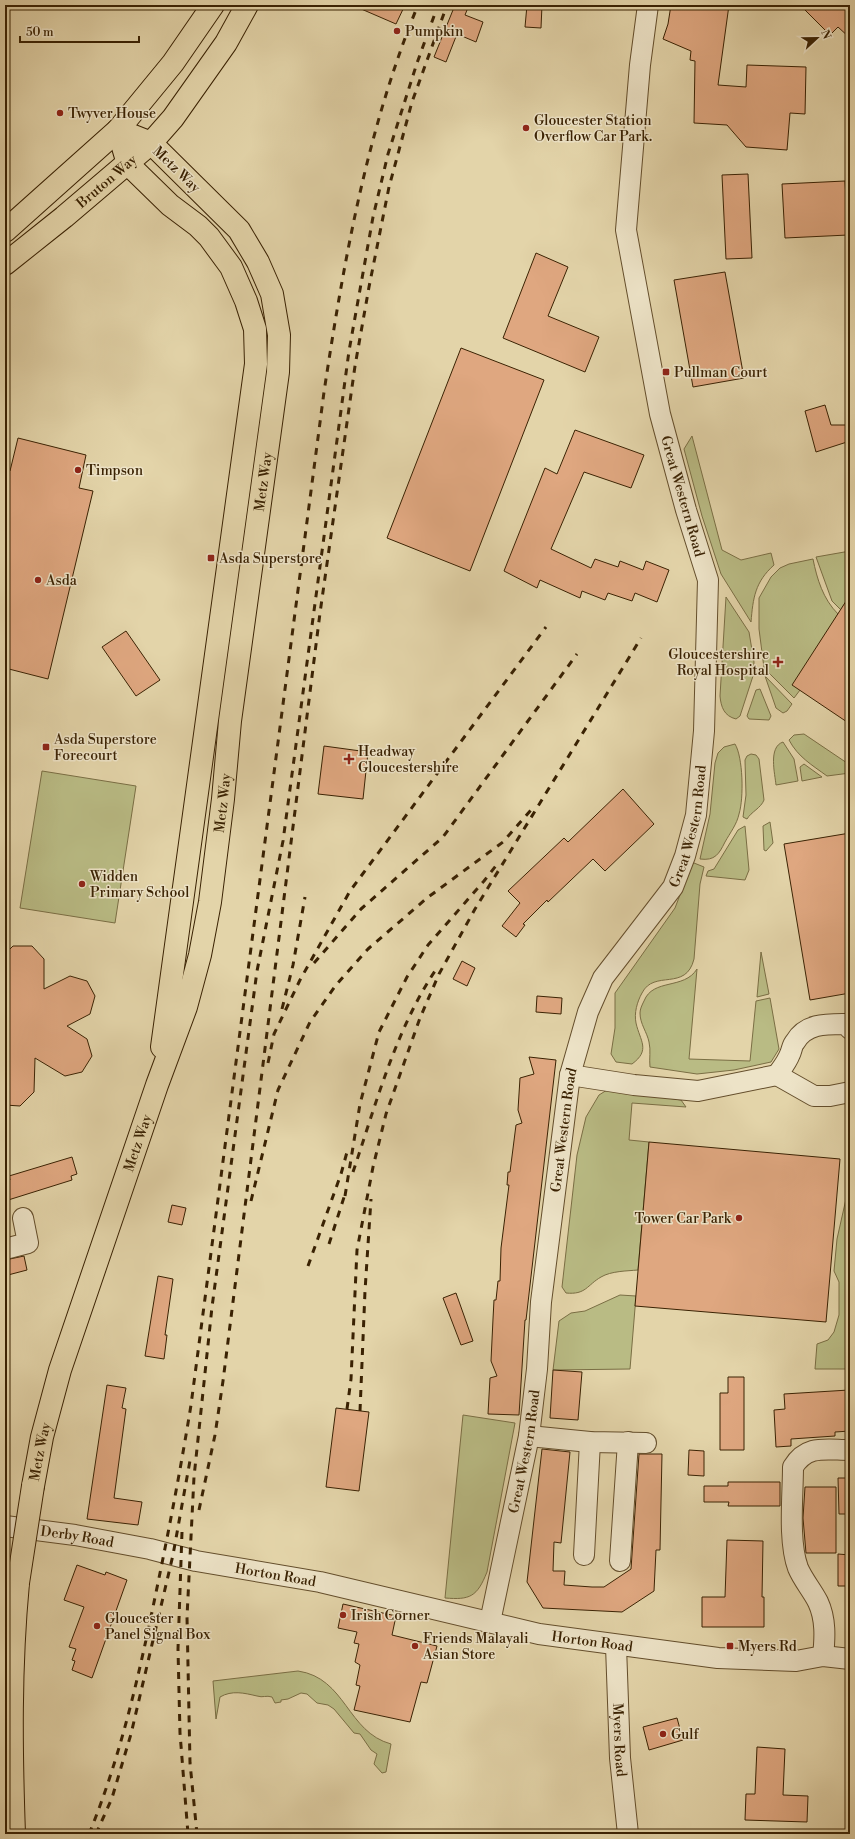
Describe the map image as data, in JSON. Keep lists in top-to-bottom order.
{
  "streets": {
    "main road": ["Metz Way", "Bruton Way"],
    "street": [
      "Great Western Road",
      "Derby Road",
      "Horton Road",
      "Myers Road"
    ]
  },
  "crossings": [
    ["Metz Way", "Bruton Way"],
    ["Great Western Road", "Horton Road"],
    ["Derby Road", "Horton Road"],
    ["Horton Road", "Myers Road"]
  ],
  "places": {
    "other": [
      "Pumpkin",
      "Twyver House",
      "Gloucester Station Overflow Car Park.",
      "Timpson",
      "Asda",
      "Widden Primary School",
      "Tower Car Park",
      "Irish Corner",
      "Gloucester Panel Signal Box",
      "Friends Malayali Asian Store",
      "Gulf"
    ],
    "transit": [
      "Pullman Court",
      "Asda Superstore",
      "Asda Superstore Forecourt",
      "Myers Rd"
    ],
    "health": ["Gloucestershire Royal Hospital", "Headway Gloucestershire"]
  },
  "scale_bar": "50 m",
  "north": "right"
}
